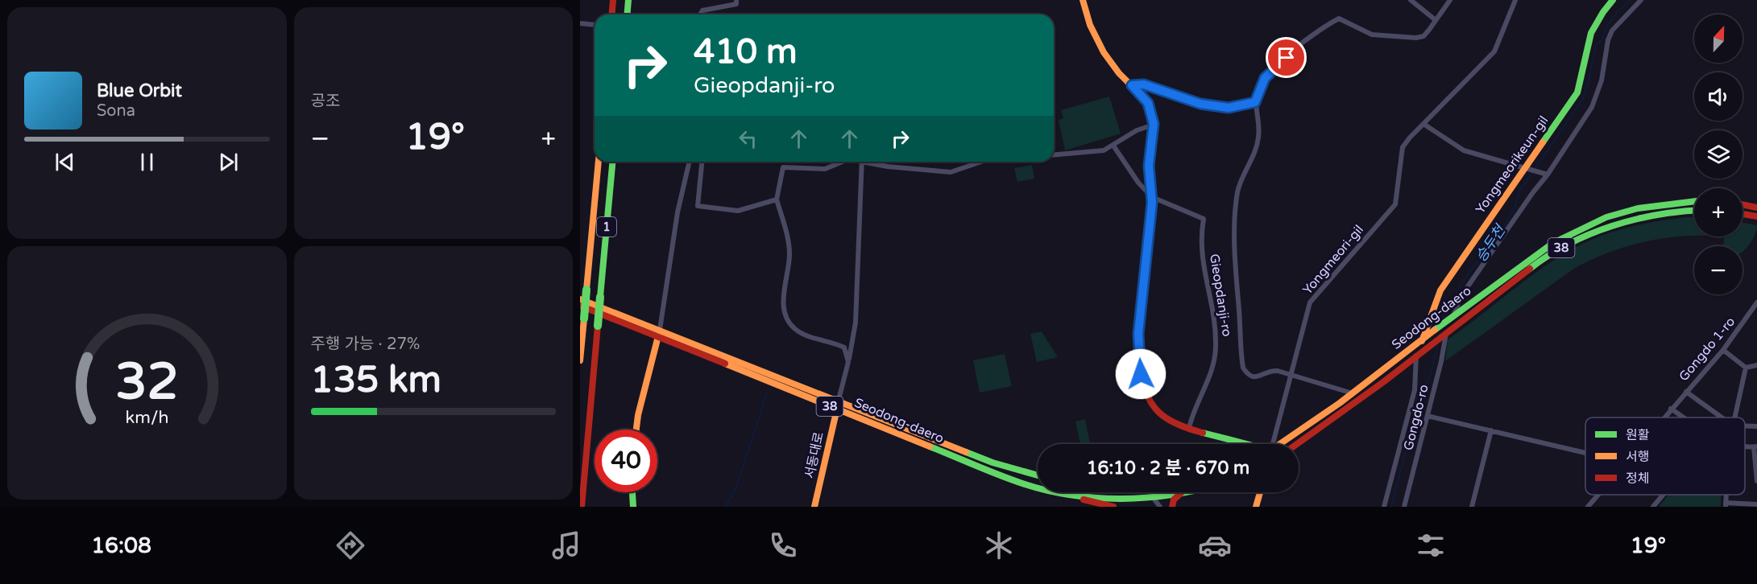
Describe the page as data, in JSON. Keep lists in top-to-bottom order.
{
  "streets": {
    "main road": [
      "Yongmeorikeun-gil",
      "1",
      "38",
      "Seodong-daero",
      "서동대로"
    ],
    "street": [
      "Yongmeori-gil",
      "Gieopdanji-ro",
      "Gongdo 1-ro",
      "Gongdo-ro"
    ]
  },
  "crossings": [
    ["Yongmeorikeun-gil", "Seodong-daero"],
    ["1", "Seodong-daero"],
    ["Seodong-daero", "Gongdo-ro"],
    ["Seodong-daero", "서동대로"]
  ],
  "water": ["승두천"],
  "legend": ["원활", "서행", "정체"],
  "north": "top",
  "page": {
    "tile": [
      "공조",
      ["주행 가능 · 27%", "135 km"]
    ],
    "map_buttons": ["+", "−"],
    "turn": ["410 m", "Gieopdanji-ro"],
    "song": ["Blue Orbit", "Sona"],
    "heat": ["−", "19°", "+"],
    "limit": "40",
    "trip": "16:10 · 2 분 · 670 m",
    "tabs": ["16:08", "19°"],
    "gauge": ["32", "km/h"]
  }
}
